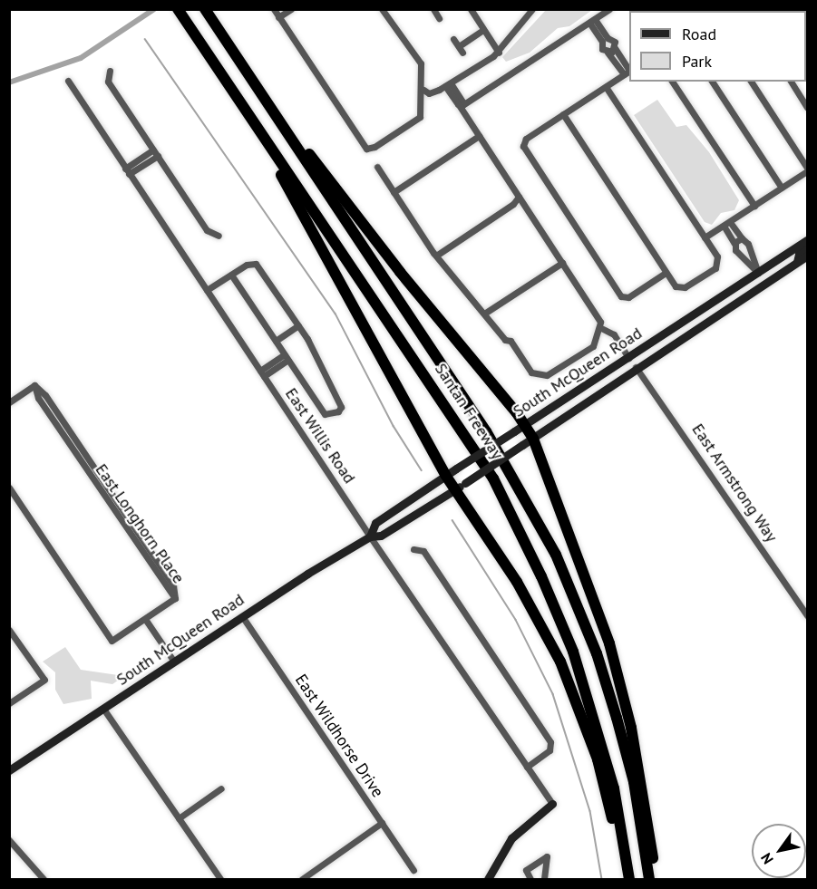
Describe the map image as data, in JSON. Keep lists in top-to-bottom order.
{
  "streets": {
    "highway": ["Santan Freeway"],
    "main road": ["South McQueen Road"],
    "street": [
      "East Willis Road",
      "East Armstrong Way",
      "East Longhorn Place",
      "East Wildhorse Drive"
    ]
  },
  "crossings": [
    ["South McQueen Road", "East Willis Road"],
    ["South McQueen Road", "East Armstrong Way"],
    ["South McQueen Road", "East Wildhorse Drive"]
  ],
  "legend": ["Road", "Park"],
  "north": "bottom left"
}
